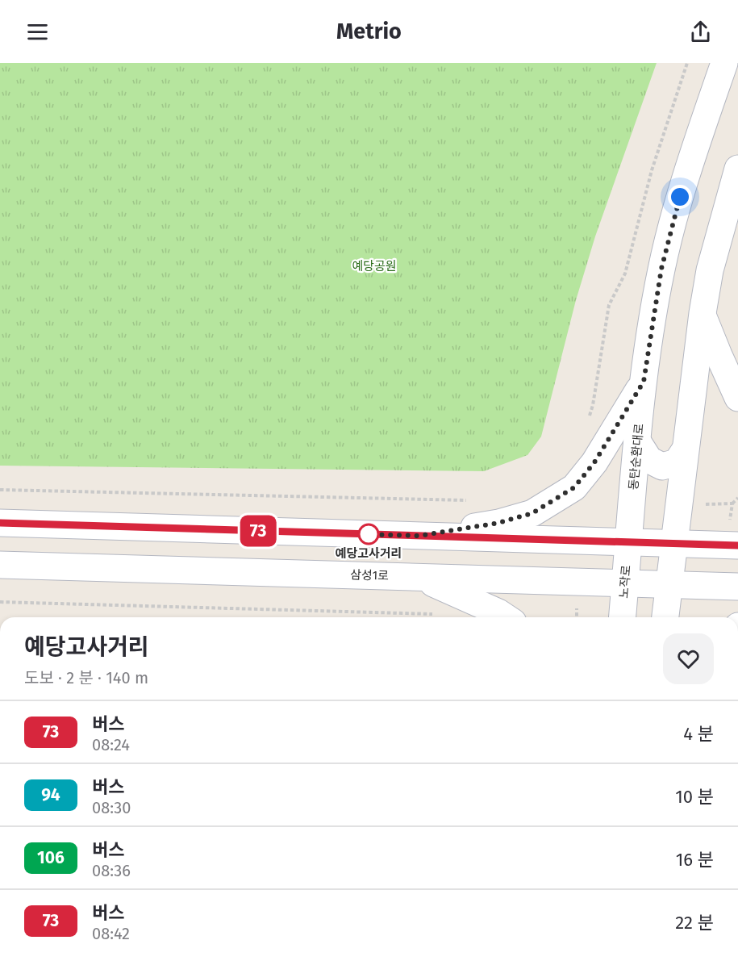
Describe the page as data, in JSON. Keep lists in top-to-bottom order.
{
  "streets": {
    "street": ["동탄순환대로", "삼성1로", "노작로"]
  },
  "crossings": [
    ["동탄순환대로", "노작로"],
    ["삼성1로", "노작로"]
  ],
  "parks": ["예당공원"],
  "places": ["예당고사거리"],
  "lines": ["bus line 73"],
  "page": {
    "header": "Metrio",
    "on_map": "73",
    "heading": ["예당고사거리", "도보 · 2 분 · 140 m"],
    "list": [
      {
        "mark": "73",
        "name": "버스",
        "note": "08:24",
        "value": "4 분"
      },
      {
        "mark": "94",
        "name": "버스",
        "note": "08:30",
        "value": "10 분"
      },
      {
        "mark": "106",
        "name": "버스",
        "note": "08:36",
        "value": "16 분"
      },
      {
        "mark": "73",
        "name": "버스",
        "note": "08:42",
        "value": "22 분"
      }
    ]
  }
}
